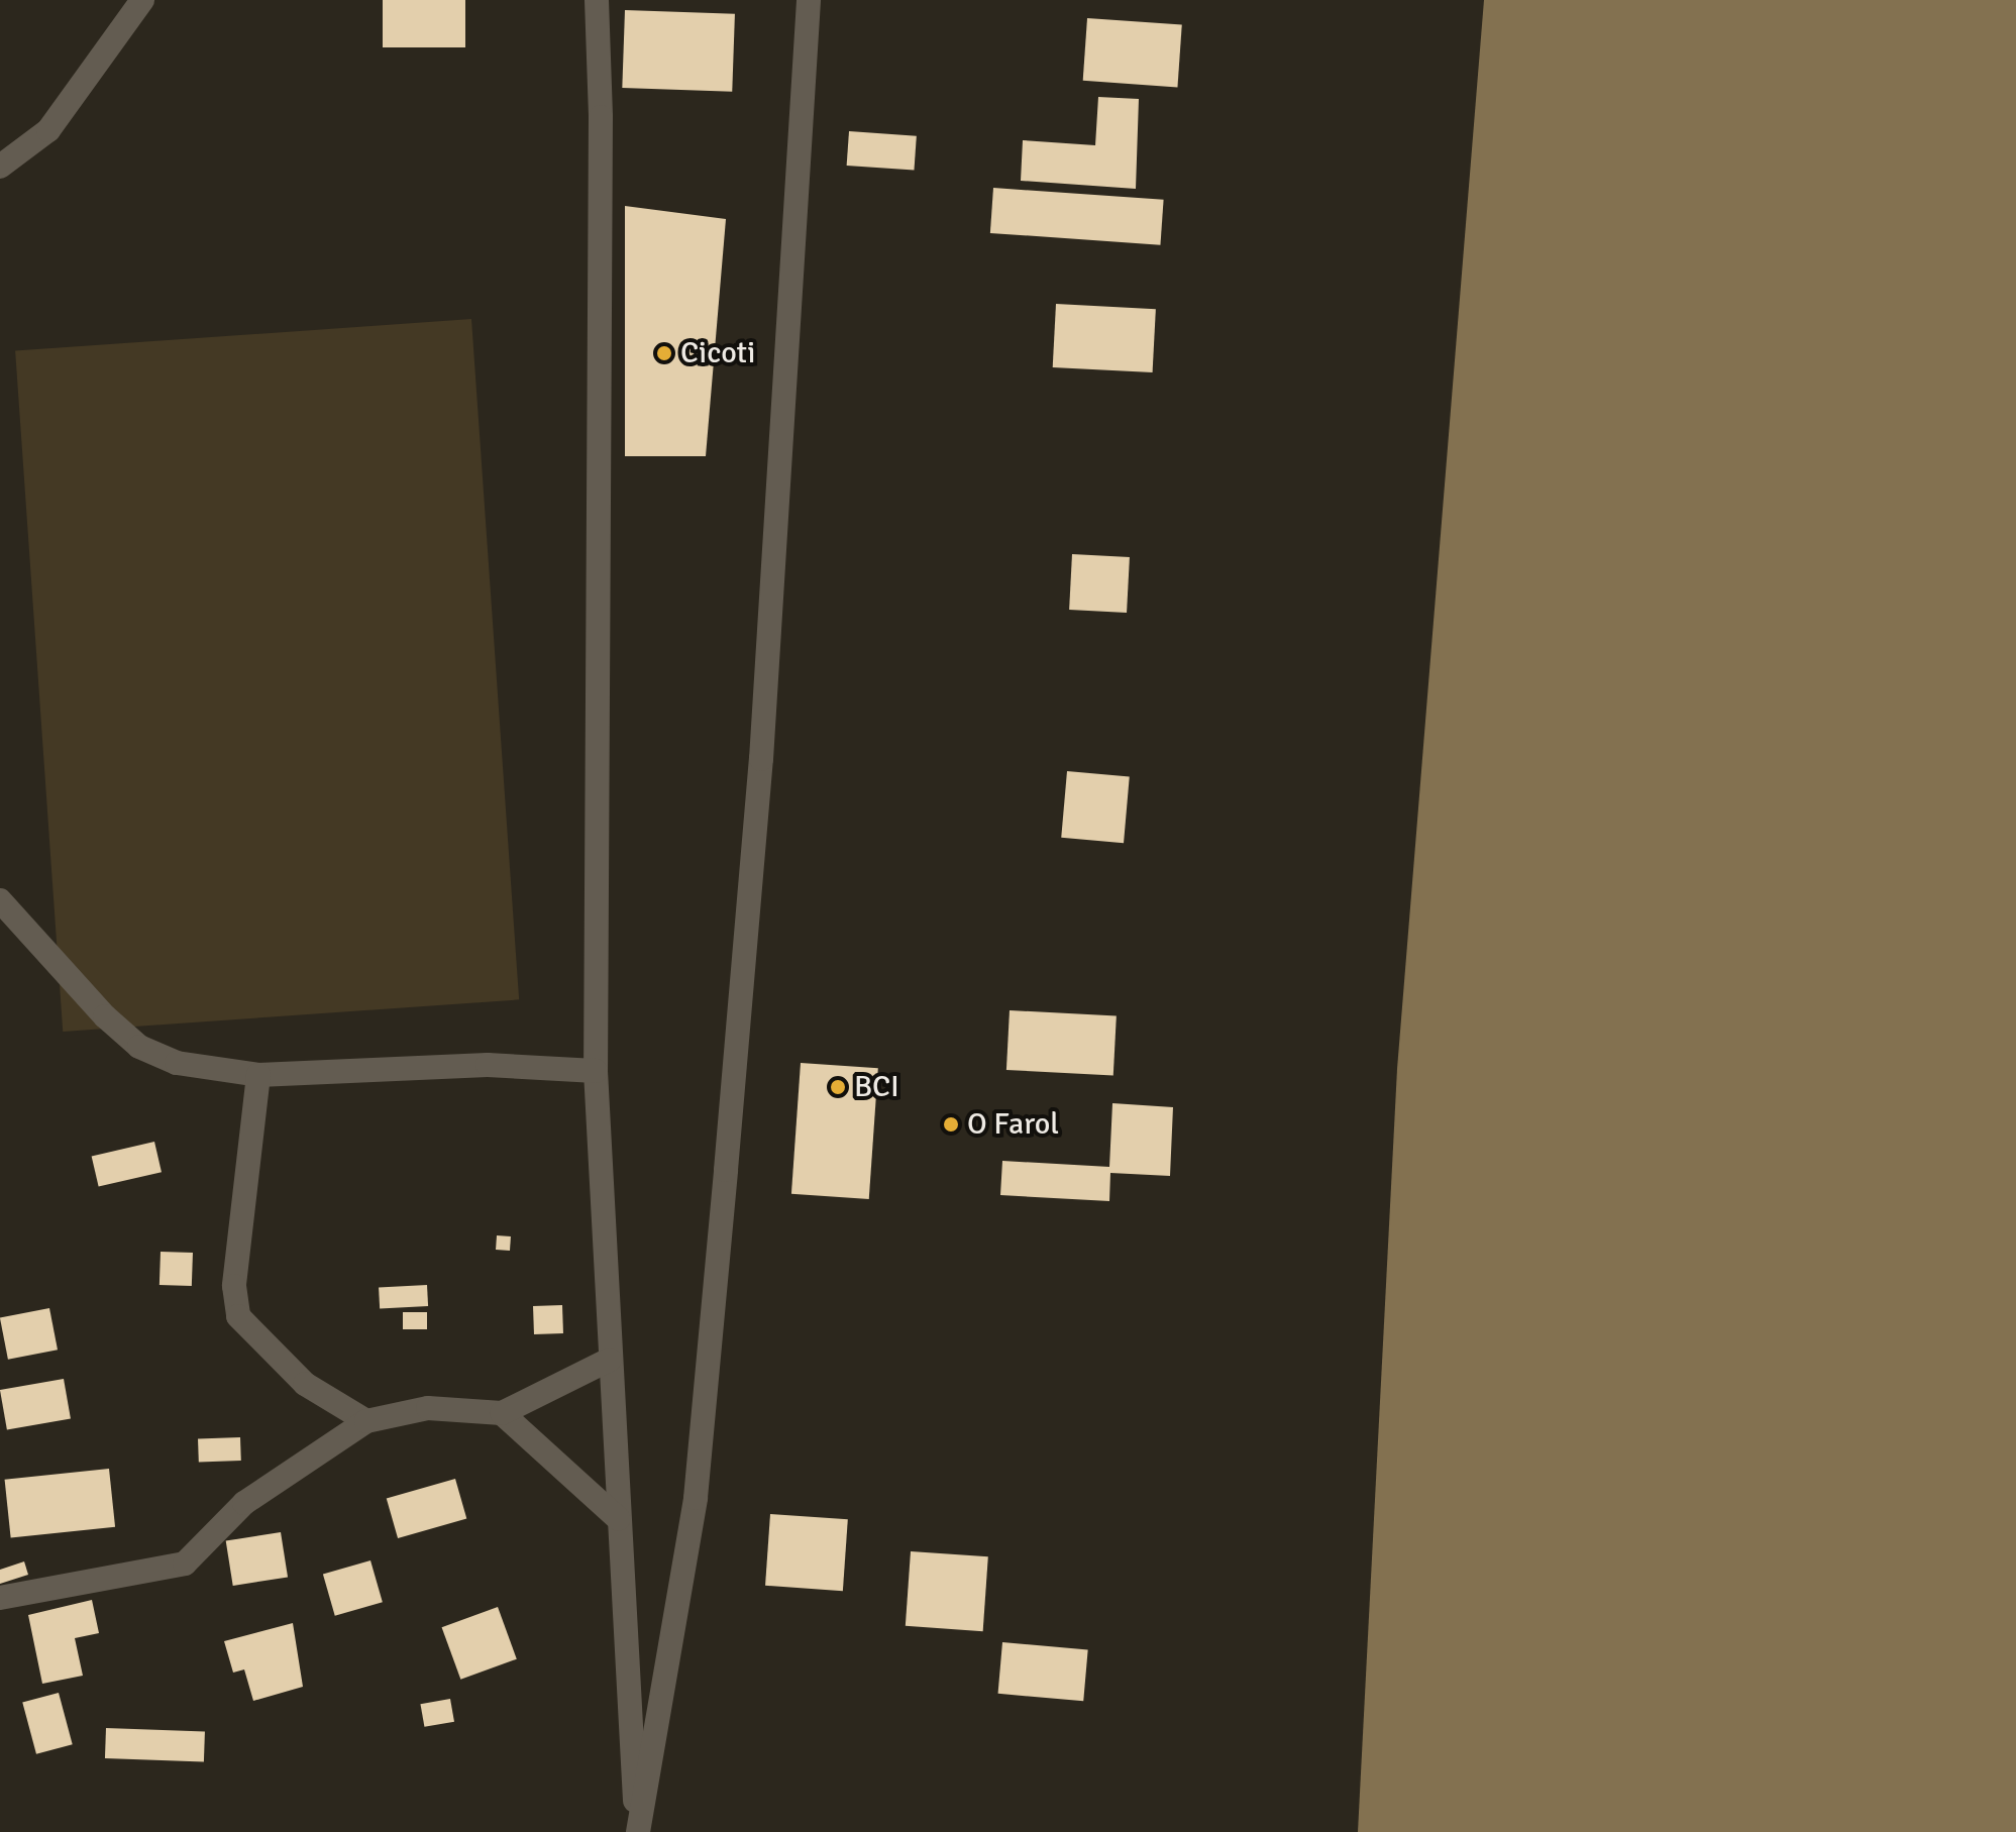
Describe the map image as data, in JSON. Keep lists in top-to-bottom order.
{
  "places": ["Cicoti", "BCI", "O Farol"]
}
